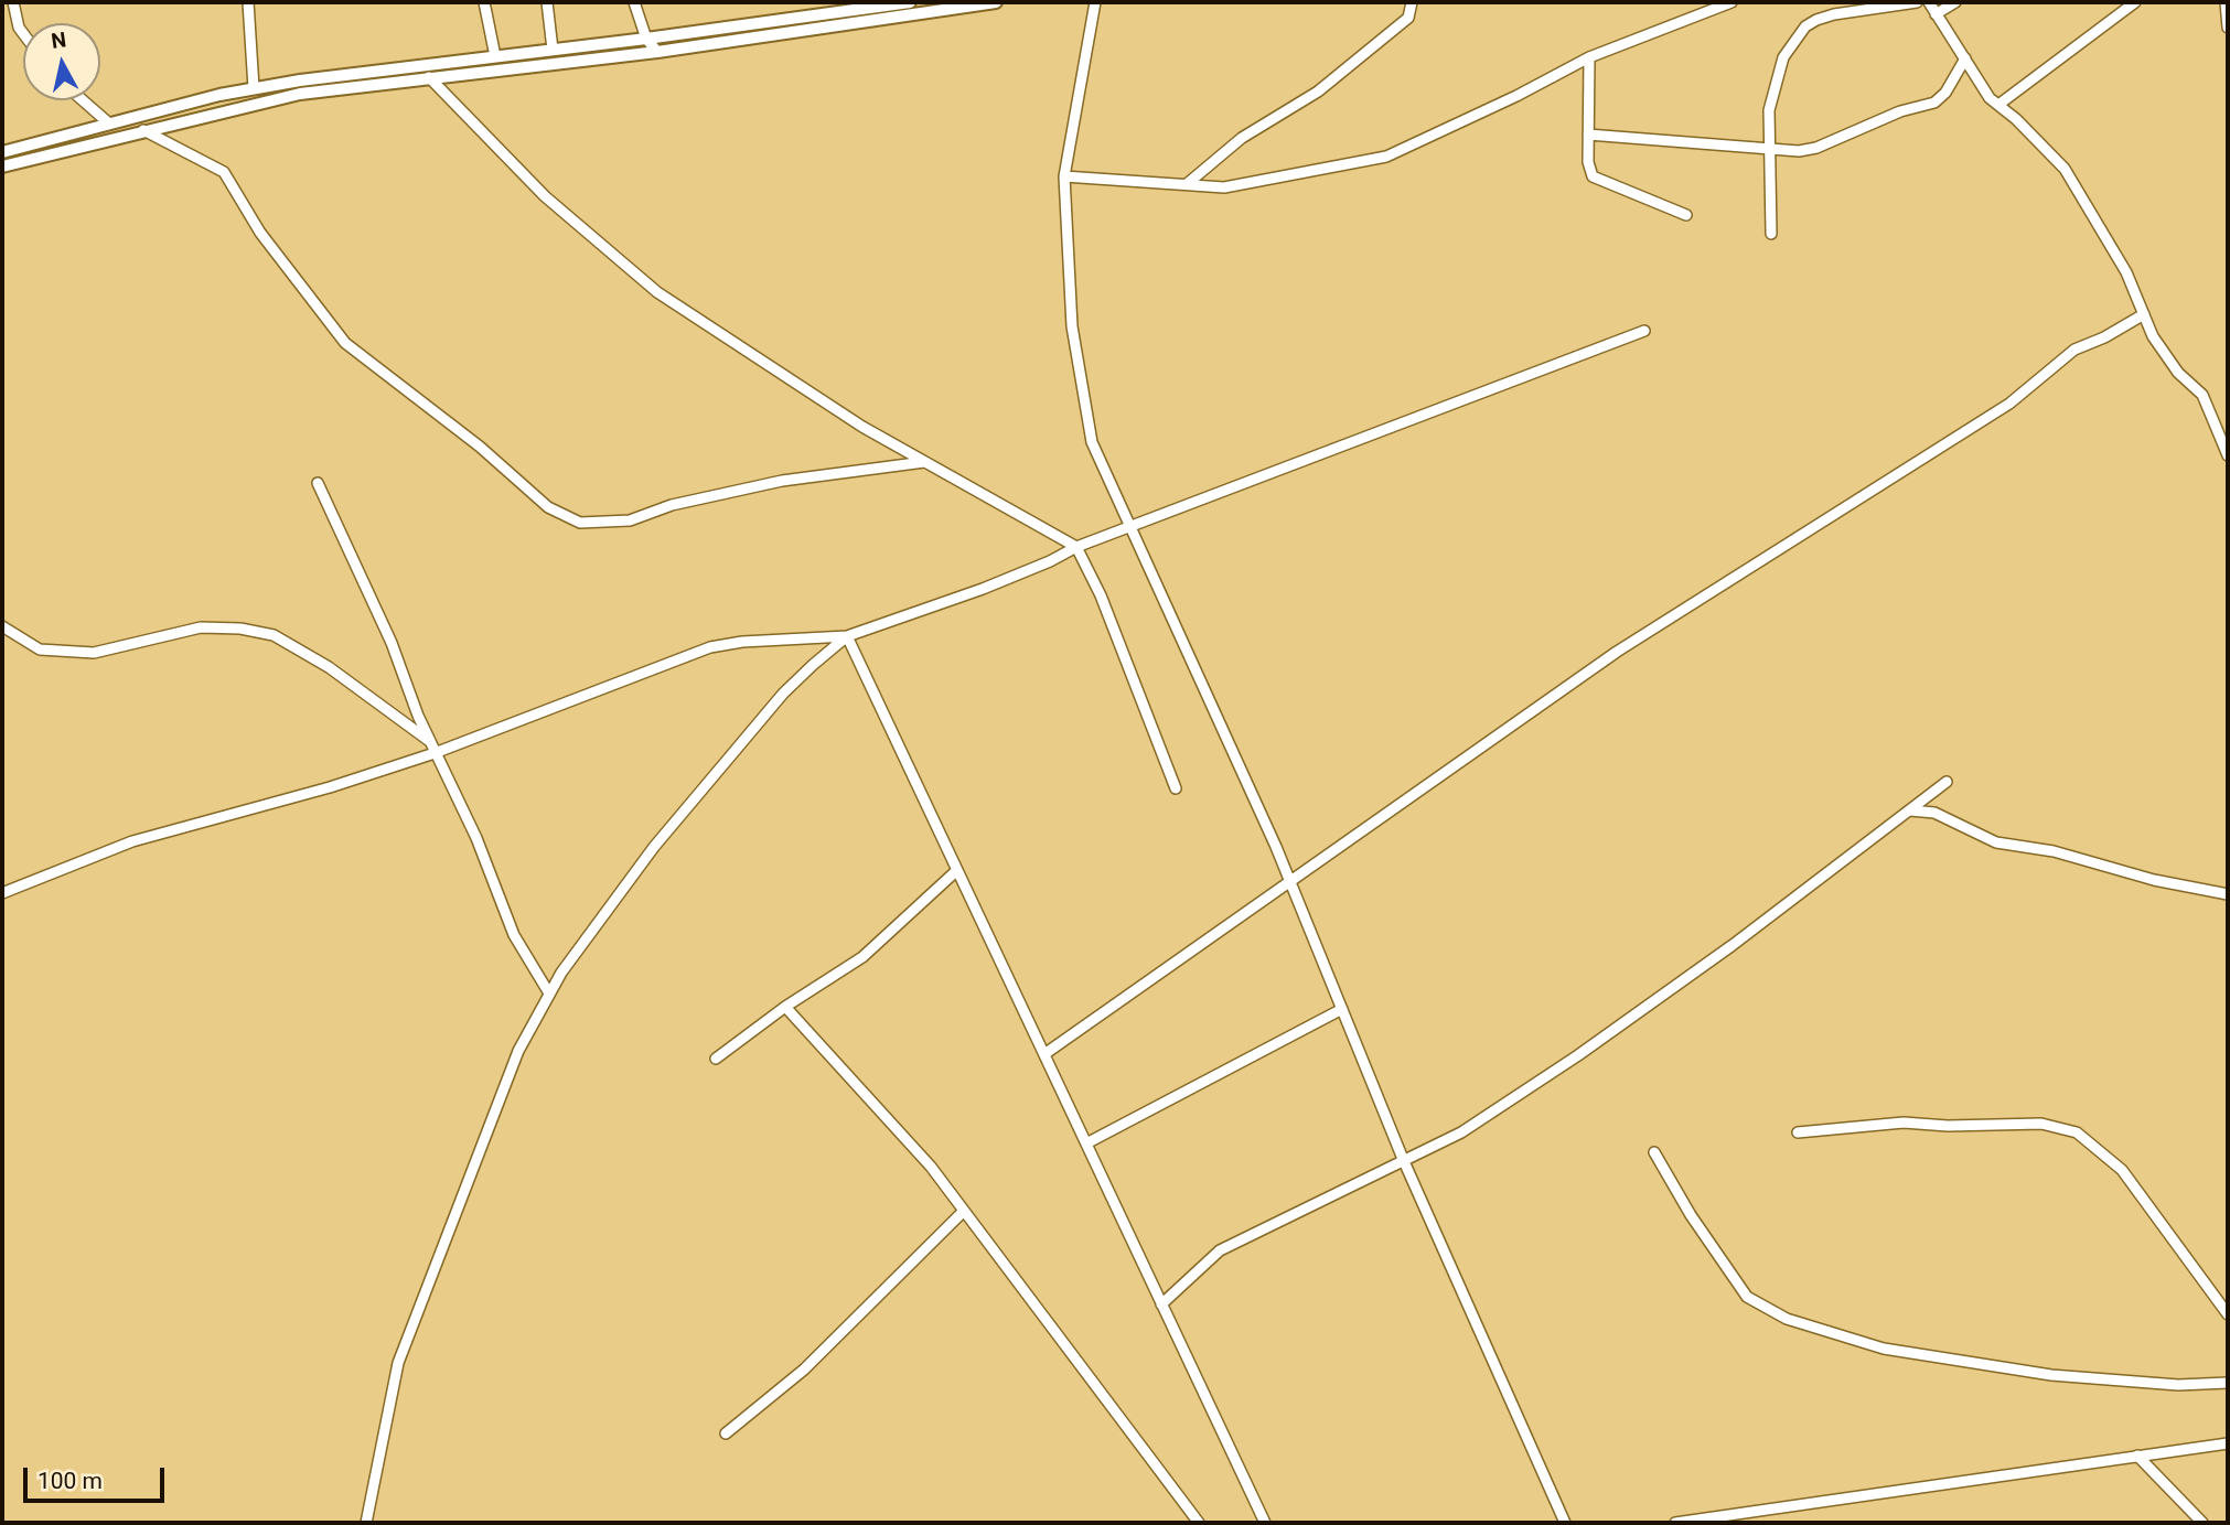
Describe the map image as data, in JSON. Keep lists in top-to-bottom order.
{
  "scale_bar": "100 m",
  "north": "top"
}
